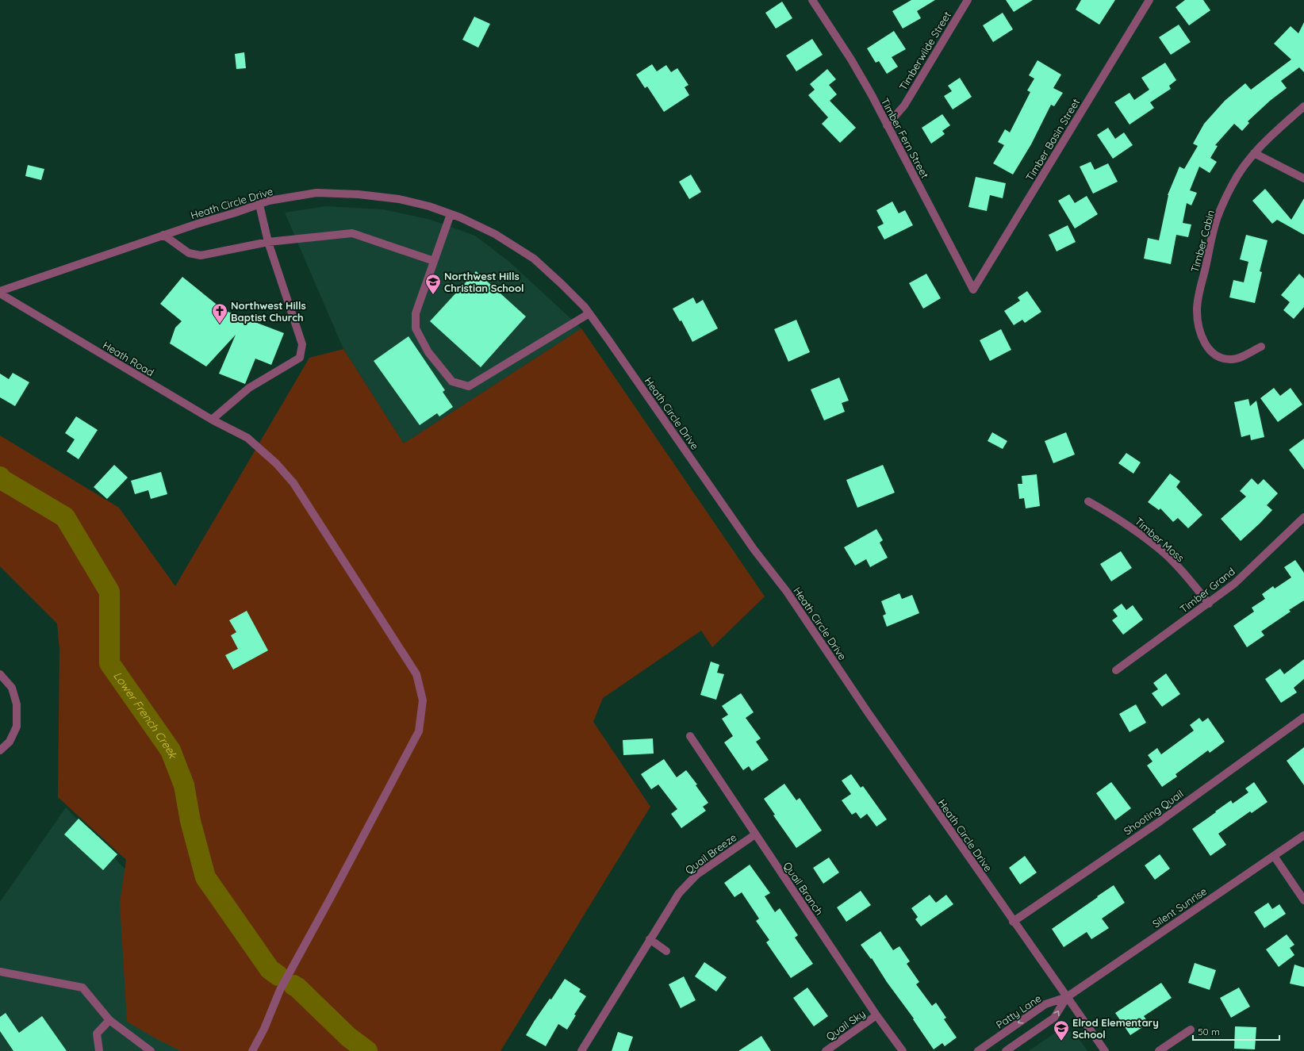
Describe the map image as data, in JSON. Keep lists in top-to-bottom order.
{
  "streets": {
    "street": [
      "Timberwilde Street",
      "Timber Fern Street",
      "Timber Basin Street",
      "Heath Circle Drive",
      "Timber Cabin",
      "Heath Road",
      "Timber Moss",
      "Timber Grand",
      "Shooting Quail",
      "Quail Breeze",
      "Quail Branch",
      "Silent Sunrise",
      "Patty Lane",
      "Quail Sky"
    ]
  },
  "crossings": [
    ["Timberwilde Street", "Timber Fern Street"],
    ["Timber Fern Street", "Timber Basin Street"],
    ["Heath Circle Drive", "Shooting Quail"],
    ["Heath Circle Drive", "Silent Sunrise"],
    ["Heath Circle Drive", "Patty Lane"],
    ["Timber Moss", "Timber Grand"],
    ["Quail Breeze", "Quail Branch"],
    ["Quail Branch", "Quail Sky"],
    ["Silent Sunrise", "Patty Lane"]
  ],
  "water": ["Lower French Creek"],
  "places": {
    "school or university": ["Northwest Hills Christian School", "Elrod Elementary School"],
    "church": ["Northwest Hills Baptist Church"]
  },
  "scale_bar": "50 m"
}
